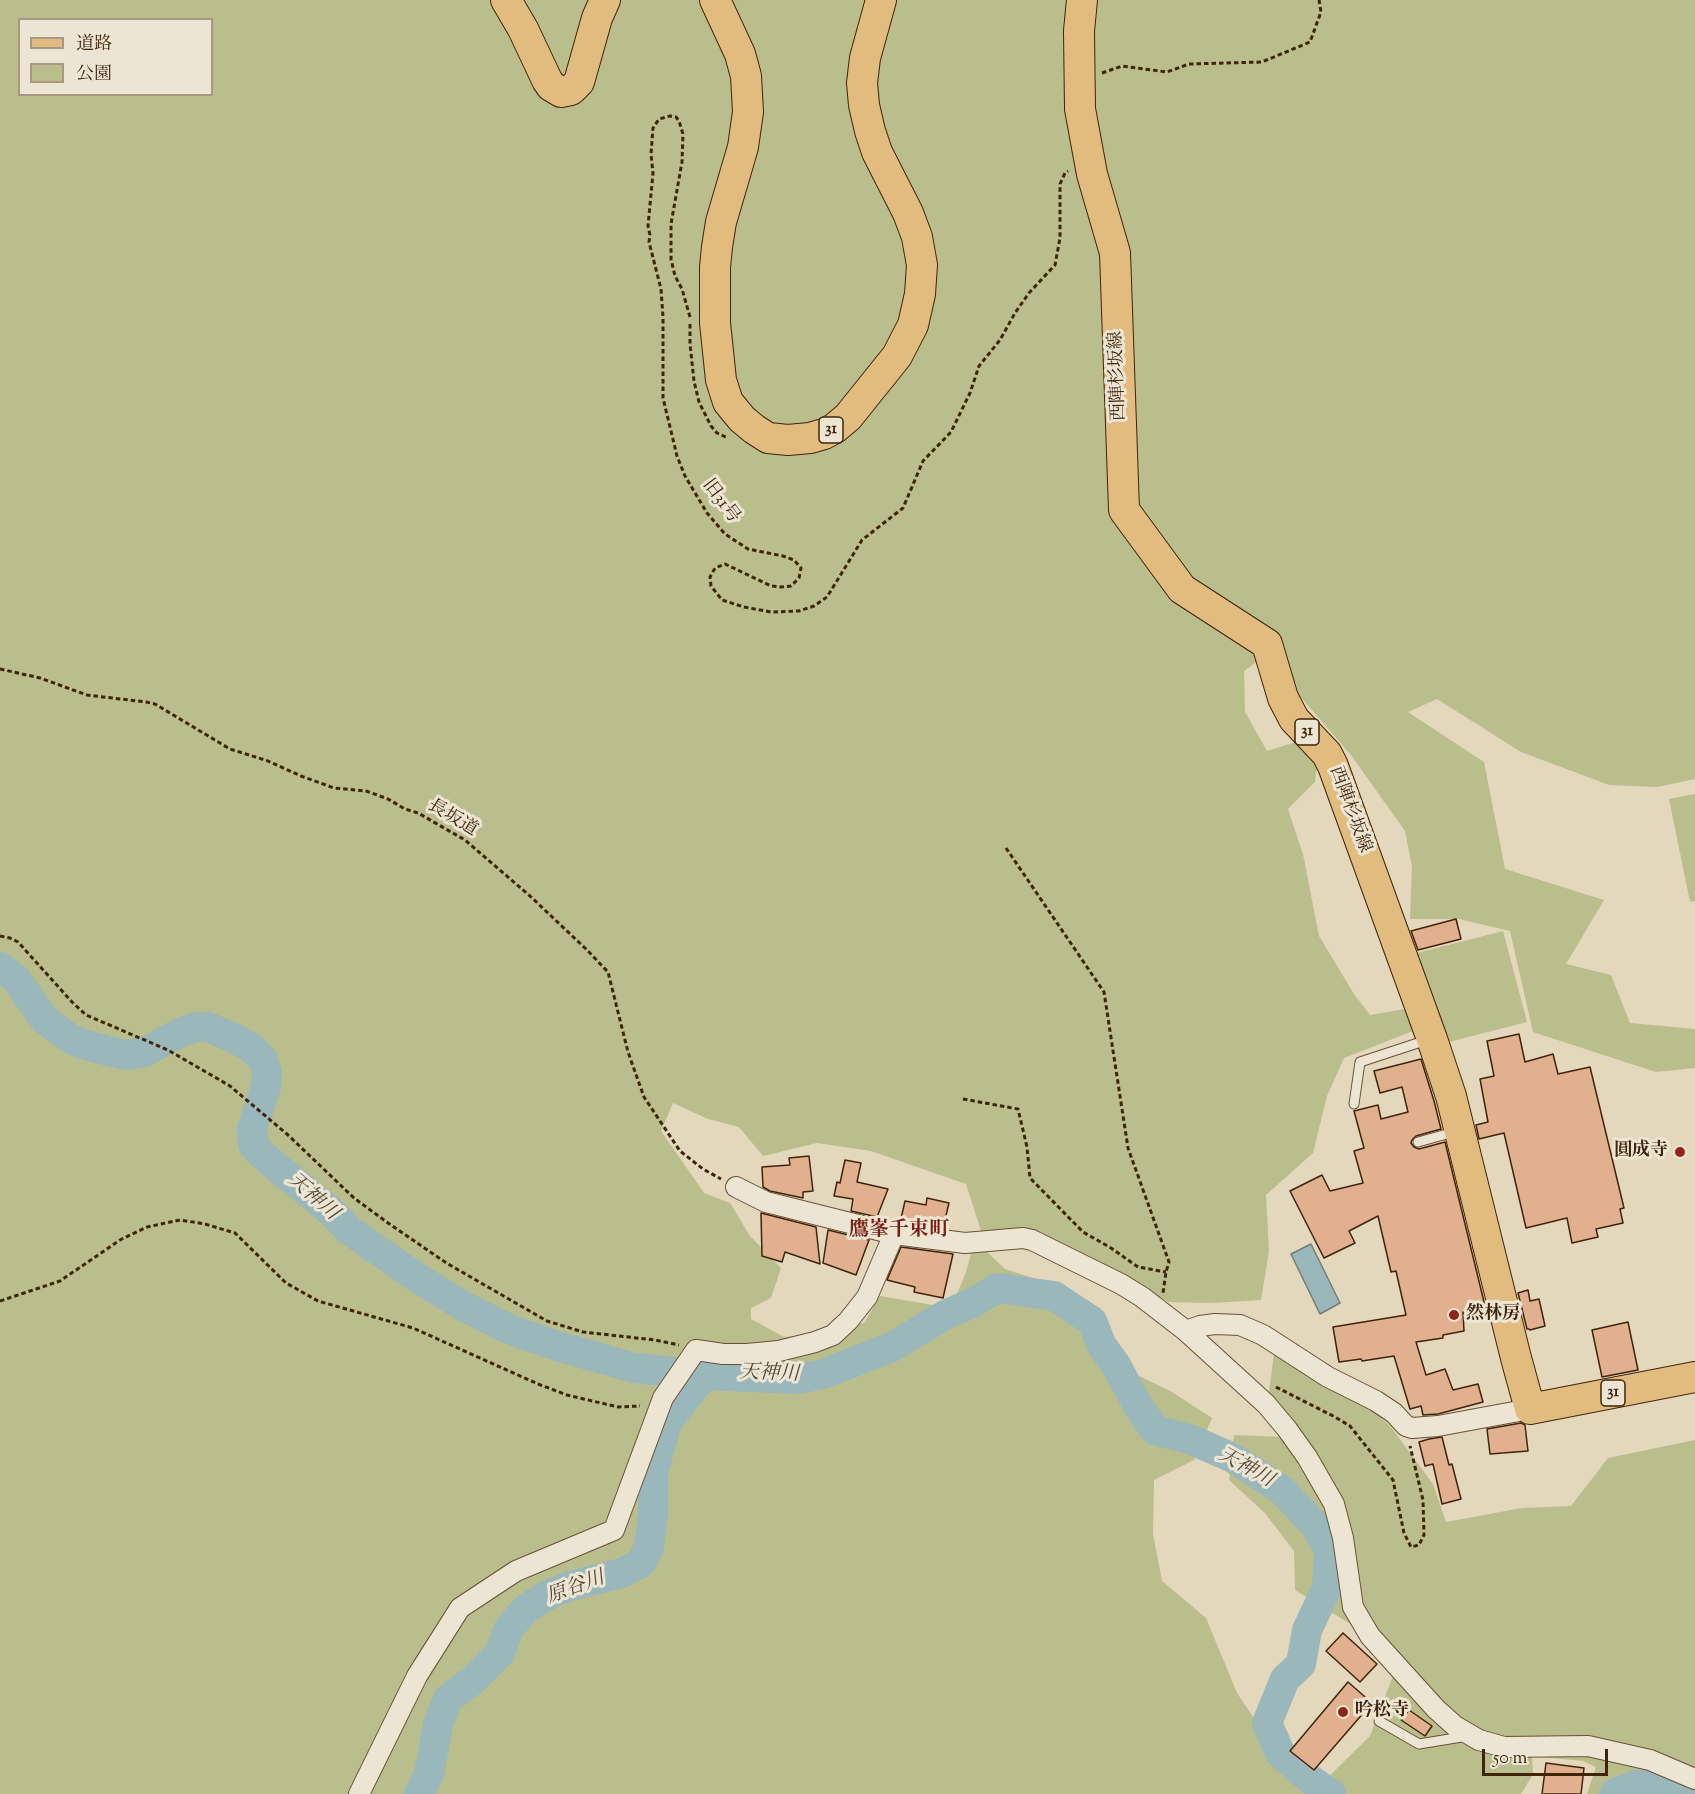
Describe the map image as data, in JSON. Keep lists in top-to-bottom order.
{
  "streets": {
    "main road": ["西陣杉坂線", "31"],
    "path": ["旧31号", "長坂道"]
  },
  "crossings": [
    ["西陣杉坂線", "31"],
    ["西陣杉坂線", "旧31号"],
    ["31", "旧31号"]
  ],
  "districts": ["鷹峯千束町"],
  "water": ["天神川", "原谷川"],
  "places": ["圓成寺", "然林房", "吟松寺"],
  "legend": ["道路", "公園"],
  "scale_bar": "50 m"
}
